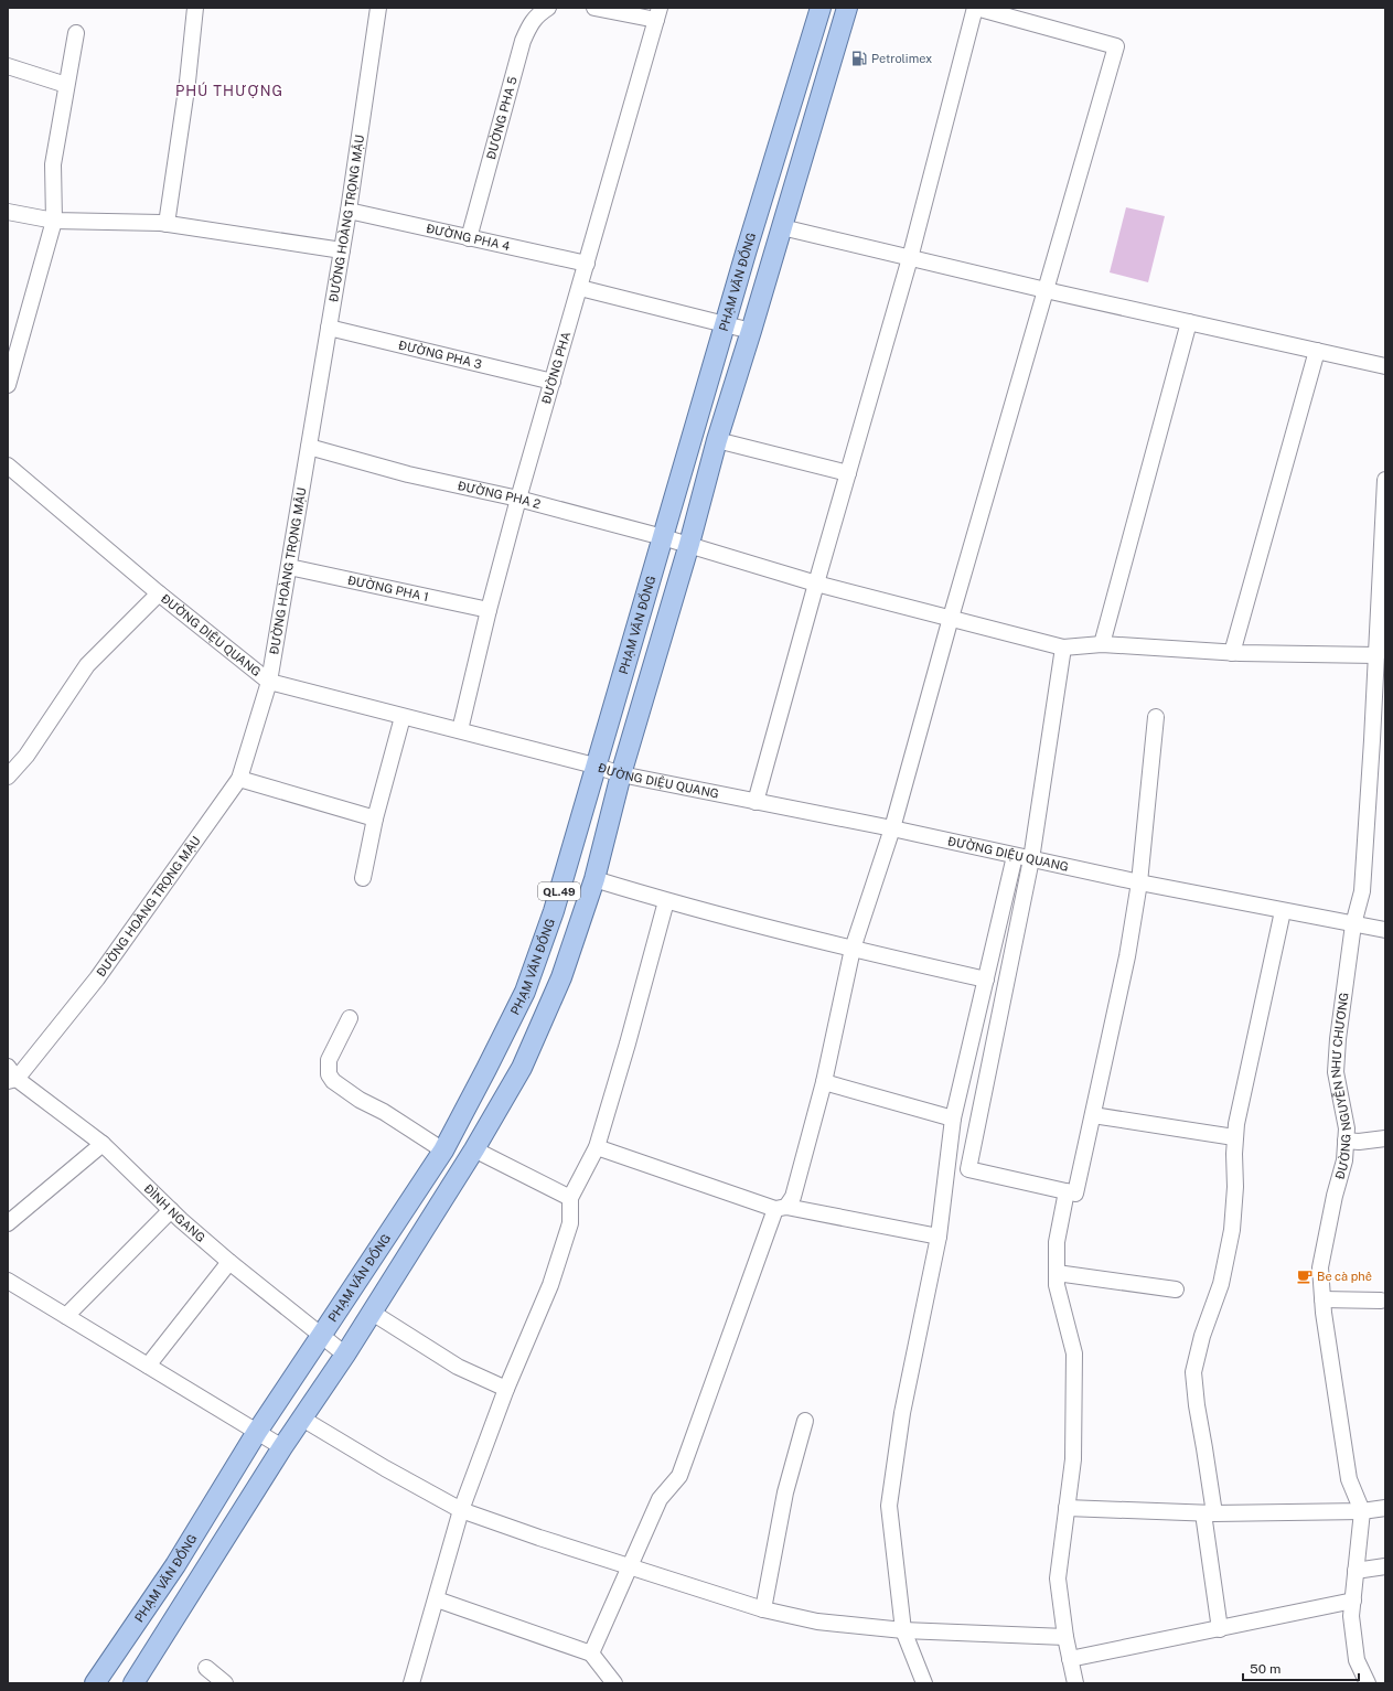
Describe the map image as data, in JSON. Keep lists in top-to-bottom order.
{
  "streets": {
    "main road": ["PHẠM VĂN ĐỒNG", "QL.49"],
    "street": [
      "ĐƯỜNG PHA 5",
      "ĐƯỜNG HOÀNG TRỌNG MẬU",
      "ĐƯỜNG PHA 4",
      "ĐƯỜNG PHA 3",
      "ĐƯỜNG PHA",
      "ĐƯỜNG PHA 2",
      "ĐƯỜNG PHA 1",
      "ĐƯỜNG DIỆU QUANG",
      "ĐƯỜNG NGUYỄN NHƯ CHƯƠNG",
      "ĐÌNH NGANG"
    ]
  },
  "crossings": [
    ["ĐƯỜNG PHA 5", "ĐƯỜNG PHA 4"],
    ["ĐƯỜNG HOÀNG TRỌNG MẬU", "ĐƯỜNG PHA 4"],
    ["ĐƯỜNG HOÀNG TRỌNG MẬU", "ĐƯỜNG PHA 3"],
    ["ĐƯỜNG HOÀNG TRỌNG MẬU", "ĐƯỜNG PHA 2"],
    ["ĐƯỜNG HOÀNG TRỌNG MẬU", "ĐƯỜNG PHA 1"],
    ["ĐƯỜNG HOÀNG TRỌNG MẬU", "ĐƯỜNG DIỆU QUANG"],
    ["ĐƯỜNG HOÀNG TRỌNG MẬU", "ĐÌNH NGANG"],
    ["ĐƯỜNG PHA 4", "ĐƯỜNG PHA"],
    ["PHẠM VĂN ĐỒNG", "ĐƯỜNG PHA 2"],
    ["PHẠM VĂN ĐỒNG", "ĐƯỜNG DIỆU QUANG"],
    ["PHẠM VĂN ĐỒNG", "ĐÌNH NGANG"],
    ["ĐƯỜNG PHA 3", "ĐƯỜNG PHA"],
    ["ĐƯỜNG PHA", "ĐƯỜNG PHA 2"],
    ["ĐƯỜNG PHA", "ĐƯỜNG PHA 1"],
    ["ĐƯỜNG PHA", "ĐƯỜNG DIỆU QUANG"],
    ["ĐƯỜNG PHA 2", "QL.49"],
    ["ĐƯỜNG PHA 2", "ĐƯỜNG NGUYỄN NHƯ CHƯƠNG"],
    ["ĐƯỜNG DIỆU QUANG", "QL.49"],
    ["ĐƯỜNG DIỆU QUANG", "ĐƯỜNG NGUYỄN NHƯ CHƯƠNG"],
    ["QL.49", "ĐÌNH NGANG"]
  ],
  "districts": ["PHÚ THƯỢNG"],
  "places": {
    "fuel station": ["Petrolimex"],
    "cafe": ["Be cà phê"]
  },
  "scale_bar": "50 m"
}
